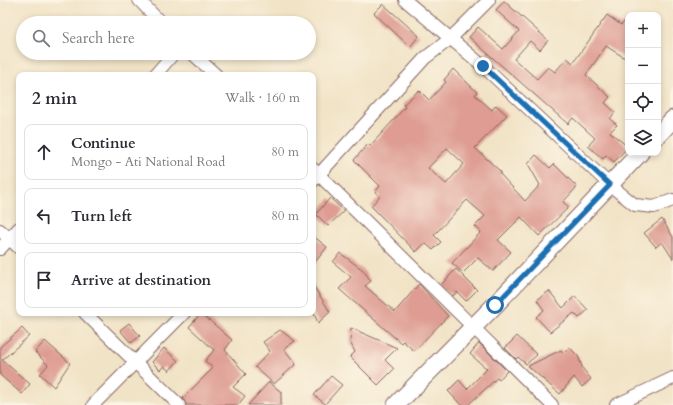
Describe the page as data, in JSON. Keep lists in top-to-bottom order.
{
  "page": {
    "map_buttons": ["+", "−"],
    "search": "Search here",
    "heading": ["2 min", "Walk · 160 m"],
    "list": [
      ["Continue", "Mongo - Ati National Road", "80 m"],
      ["Turn left", "80 m"],
      "Arrive at destination"
    ]
  }
}
